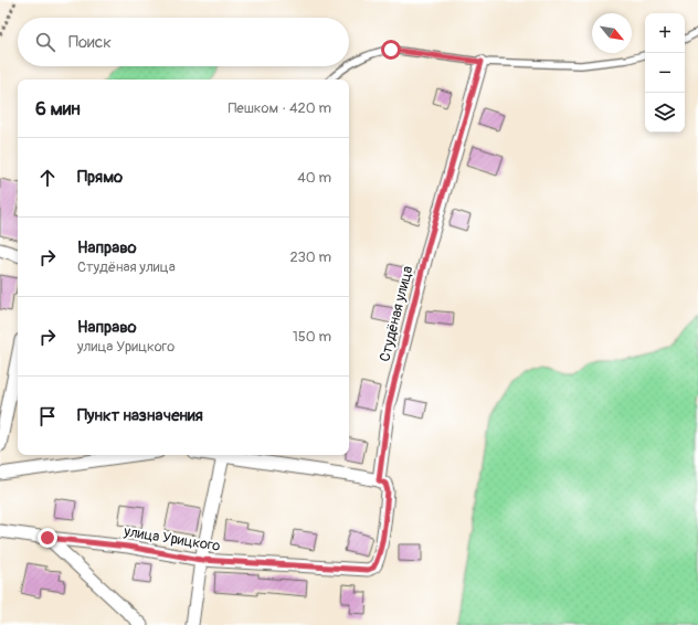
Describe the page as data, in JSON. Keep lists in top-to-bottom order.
{
  "streets": {
    "street": ["Студёная улица", "улица Урицкого"]
  },
  "crossings": [
    ["Студёная улица", "улица Урицкого"]
  ],
  "north": "bottom right",
  "page": {
    "map_buttons": ["+", "−"],
    "search": "Поиск",
    "heading": ["6 мин", "Пешком · 420 m"],
    "list": [
      ["Прямо", "40 m"],
      ["Направо", "Студёная улица", "230 m"],
      ["Направо", "улица Урицкого", "150 m"],
      "Пункт назначения"
    ]
  }
}
